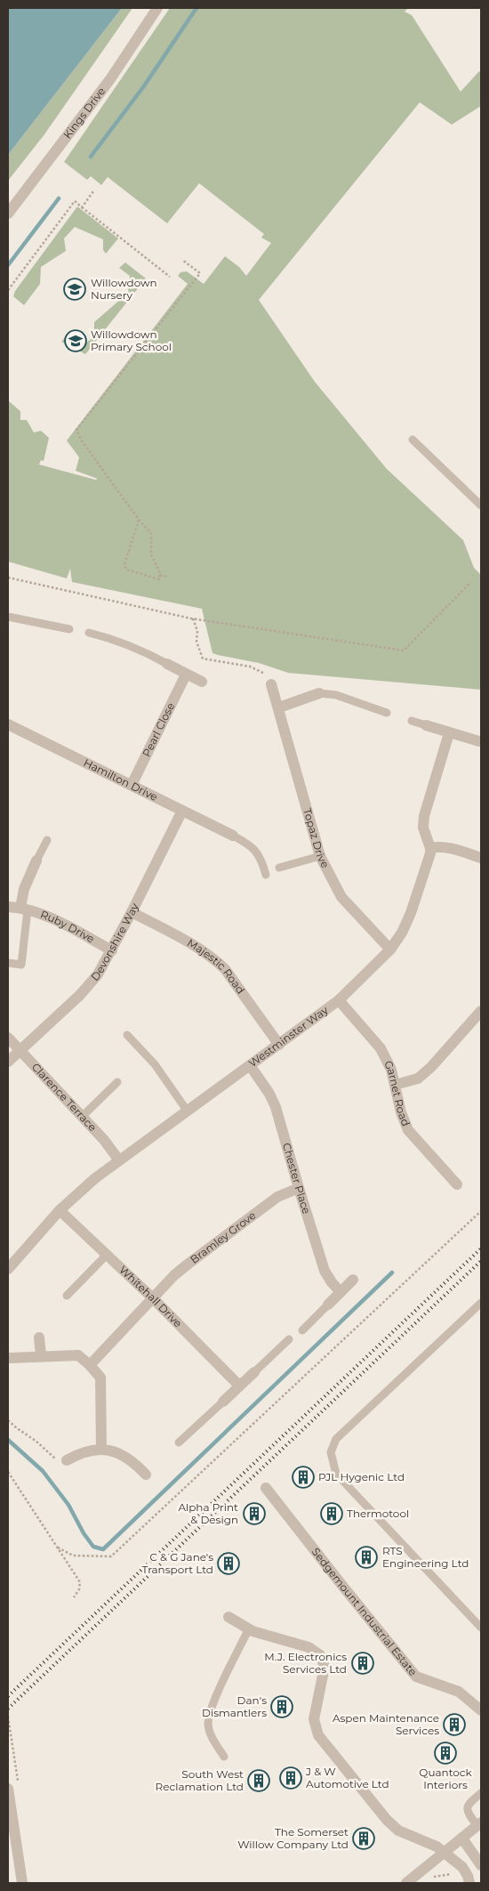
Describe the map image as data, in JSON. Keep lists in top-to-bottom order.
{
  "streets": {
    "street": [
      "Kings Drive",
      "Pearl Close",
      "Hamilton Drive",
      "Topaz Drive",
      "Ruby Drive",
      "Devonshire Way",
      "Majestic Road",
      "Westminster Way",
      "Garnet Road",
      "Clarence Terrace",
      "Chester Place",
      "Bramley Grove",
      "Whitehall Drive",
      "Sedgemount Industrial Estate"
    ]
  },
  "crossings": [
    ["Pearl Close", "Hamilton Drive"],
    ["Hamilton Drive", "Devonshire Way"],
    ["Topaz Drive", "Westminster Way"],
    ["Ruby Drive", "Devonshire Way"],
    ["Devonshire Way", "Majestic Road"],
    ["Devonshire Way", "Clarence Terrace"],
    ["Majestic Road", "Westminster Way"],
    ["Westminster Way", "Garnet Road"],
    ["Westminster Way", "Clarence Terrace"],
    ["Westminster Way", "Chester Place"],
    ["Westminster Way", "Whitehall Drive"],
    ["Chester Place", "Bramley Grove"],
    ["Bramley Grove", "Whitehall Drive"]
  ],
  "places": {
    "school or university": ["Willowdown Nursery", "Willowdown Primary School"],
    "building": [
      "PJL Hygenic Ltd",
      "Alpha Print & Design",
      "Thermotool",
      "RTS Engineering Ltd",
      "C & G Jane's Transport Ltd",
      "M.J. Electronics Services Ltd",
      "Dan's Dismantlers",
      "Aspen Maintenance Services",
      "Quantock Interiors",
      "J & W Automotive Ltd",
      "South West Reclamation Ltd",
      "The Somerset Willow Company Ltd"
    ]
  }
}
